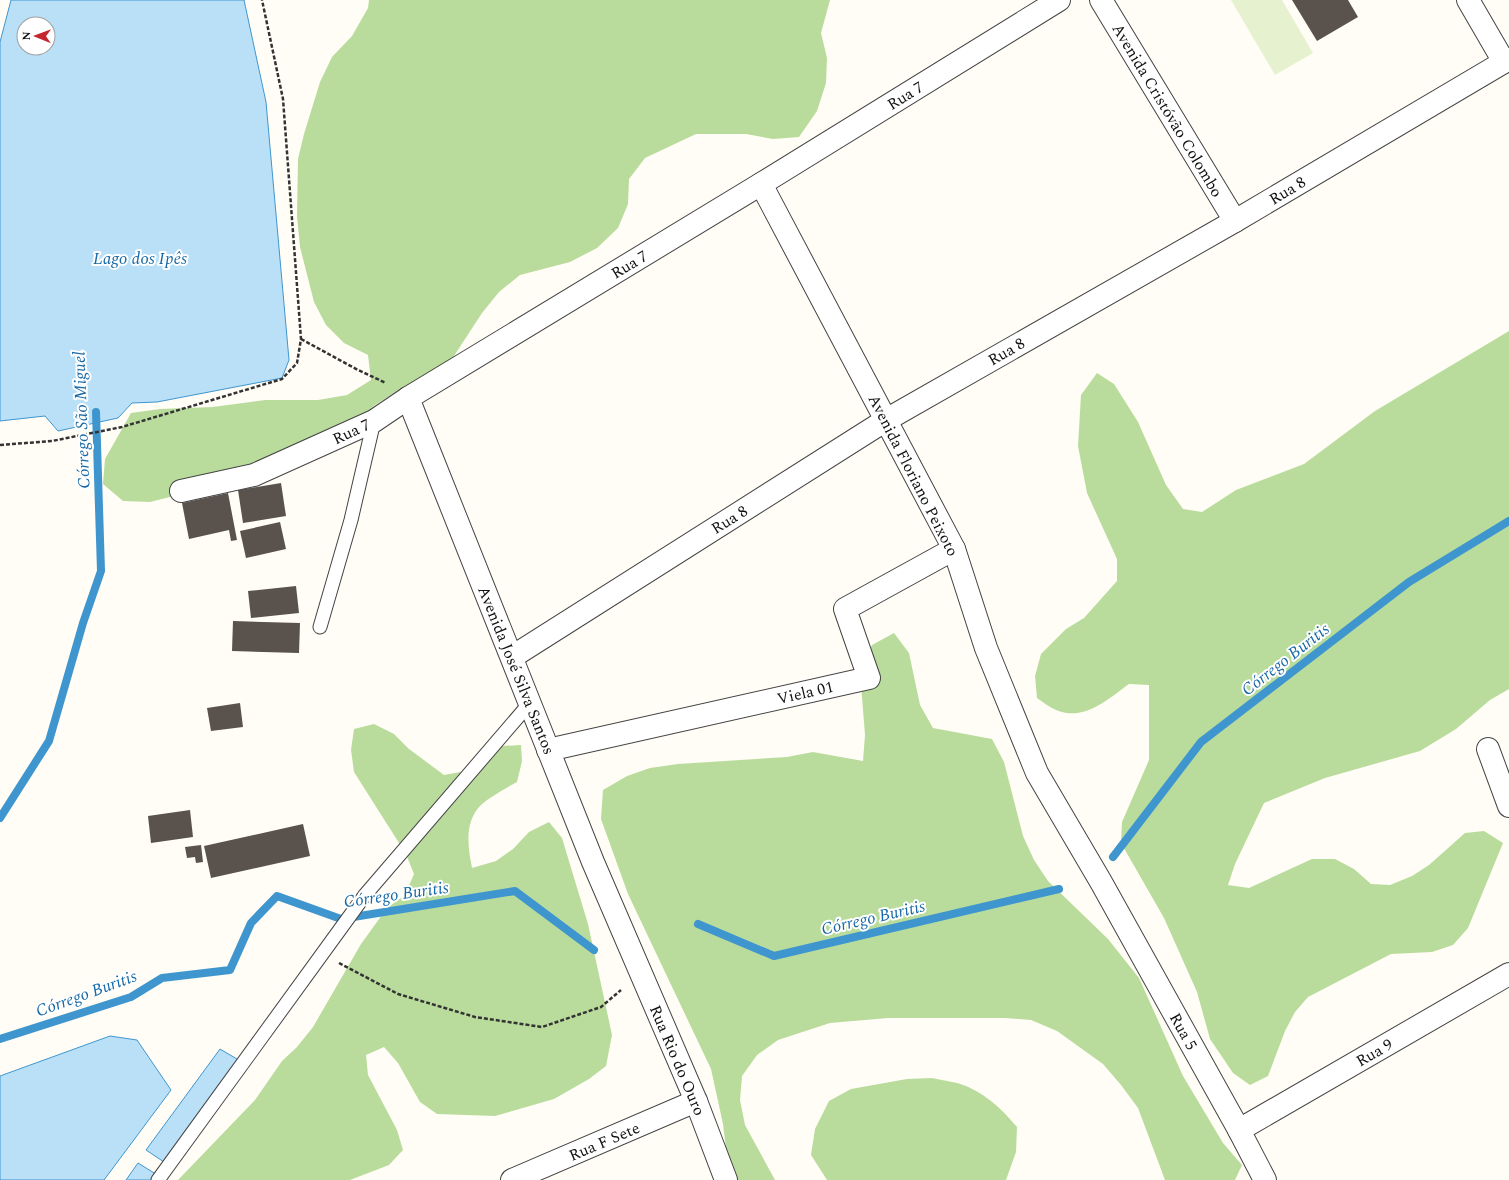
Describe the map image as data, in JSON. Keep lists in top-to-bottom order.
{
  "streets": {
    "street": [
      "Rua 7",
      "Avenida Cristóvão Colombo",
      "Rua 8",
      "Avenida Floriano Peixoto",
      "Avenida José Silva Santos",
      "Viela 01",
      "Rua 5",
      "Rua 9",
      "Rua Rio do Ouro",
      "Rua F Sete"
    ]
  },
  "crossings": [
    ["Rua 7", "Avenida Floriano Peixoto"],
    ["Rua 7", "Avenida José Silva Santos"],
    ["Avenida Cristóvão Colombo", "Rua 8"],
    ["Rua 8", "Avenida Floriano Peixoto"],
    ["Rua 8", "Avenida José Silva Santos"],
    ["Avenida Floriano Peixoto", "Viela 01"],
    ["Avenida Floriano Peixoto", "Rua 5"],
    ["Avenida José Silva Santos", "Viela 01"],
    ["Avenida José Silva Santos", "Rua Rio do Ouro"],
    ["Rua 5", "Rua 9"],
    ["Rua Rio do Ouro", "Rua F Sete"]
  ],
  "water": ["Lago dos Ipês", "Córrego São Miguel", "Córrego Buritis"],
  "north": "left"
}
